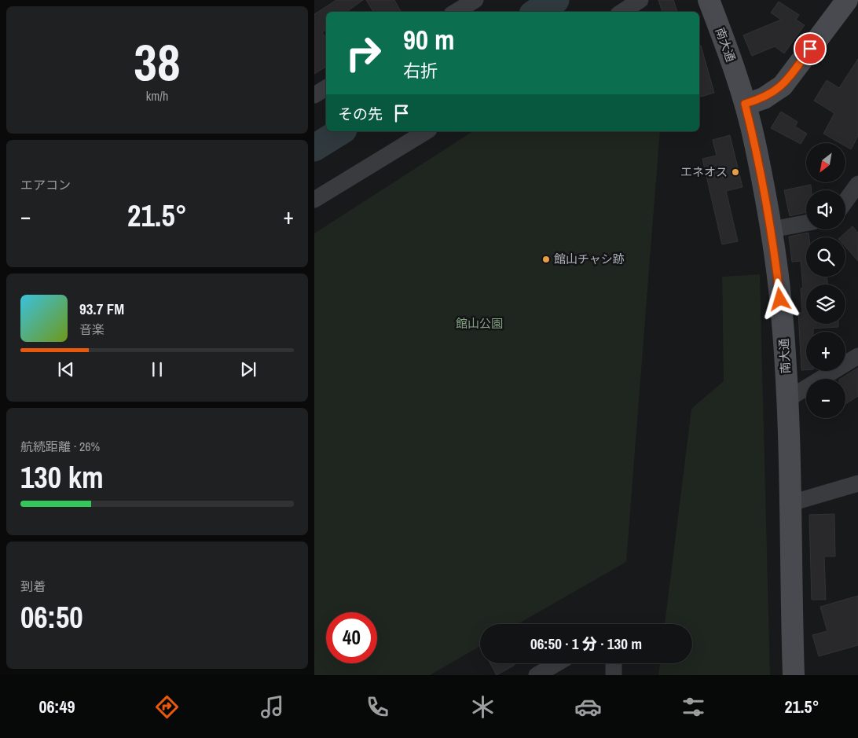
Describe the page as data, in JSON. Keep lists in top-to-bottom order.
{
  "streets": {
    "street": ["南大通"]
  },
  "parks": ["館山公園"],
  "places": ["エネオス", "館山チャシ跡"],
  "north": "bottom left",
  "page": {
    "tile": [
      ["38", "km/h"],
      "エアコン",
      ["航続距離 · 26%", "130 km"],
      ["到着", "06:50"]
    ],
    "turn": ["90 m", "右折"],
    "then": "その先",
    "map_buttons": ["+", "−"],
    "heat": ["−", "21.5°", "+"],
    "song": ["93.7 FM", "音楽"],
    "limit": "40",
    "trip": "06:50 · 1 分 · 130 m",
    "tabs": ["06:49", "21.5°"]
  }
}
